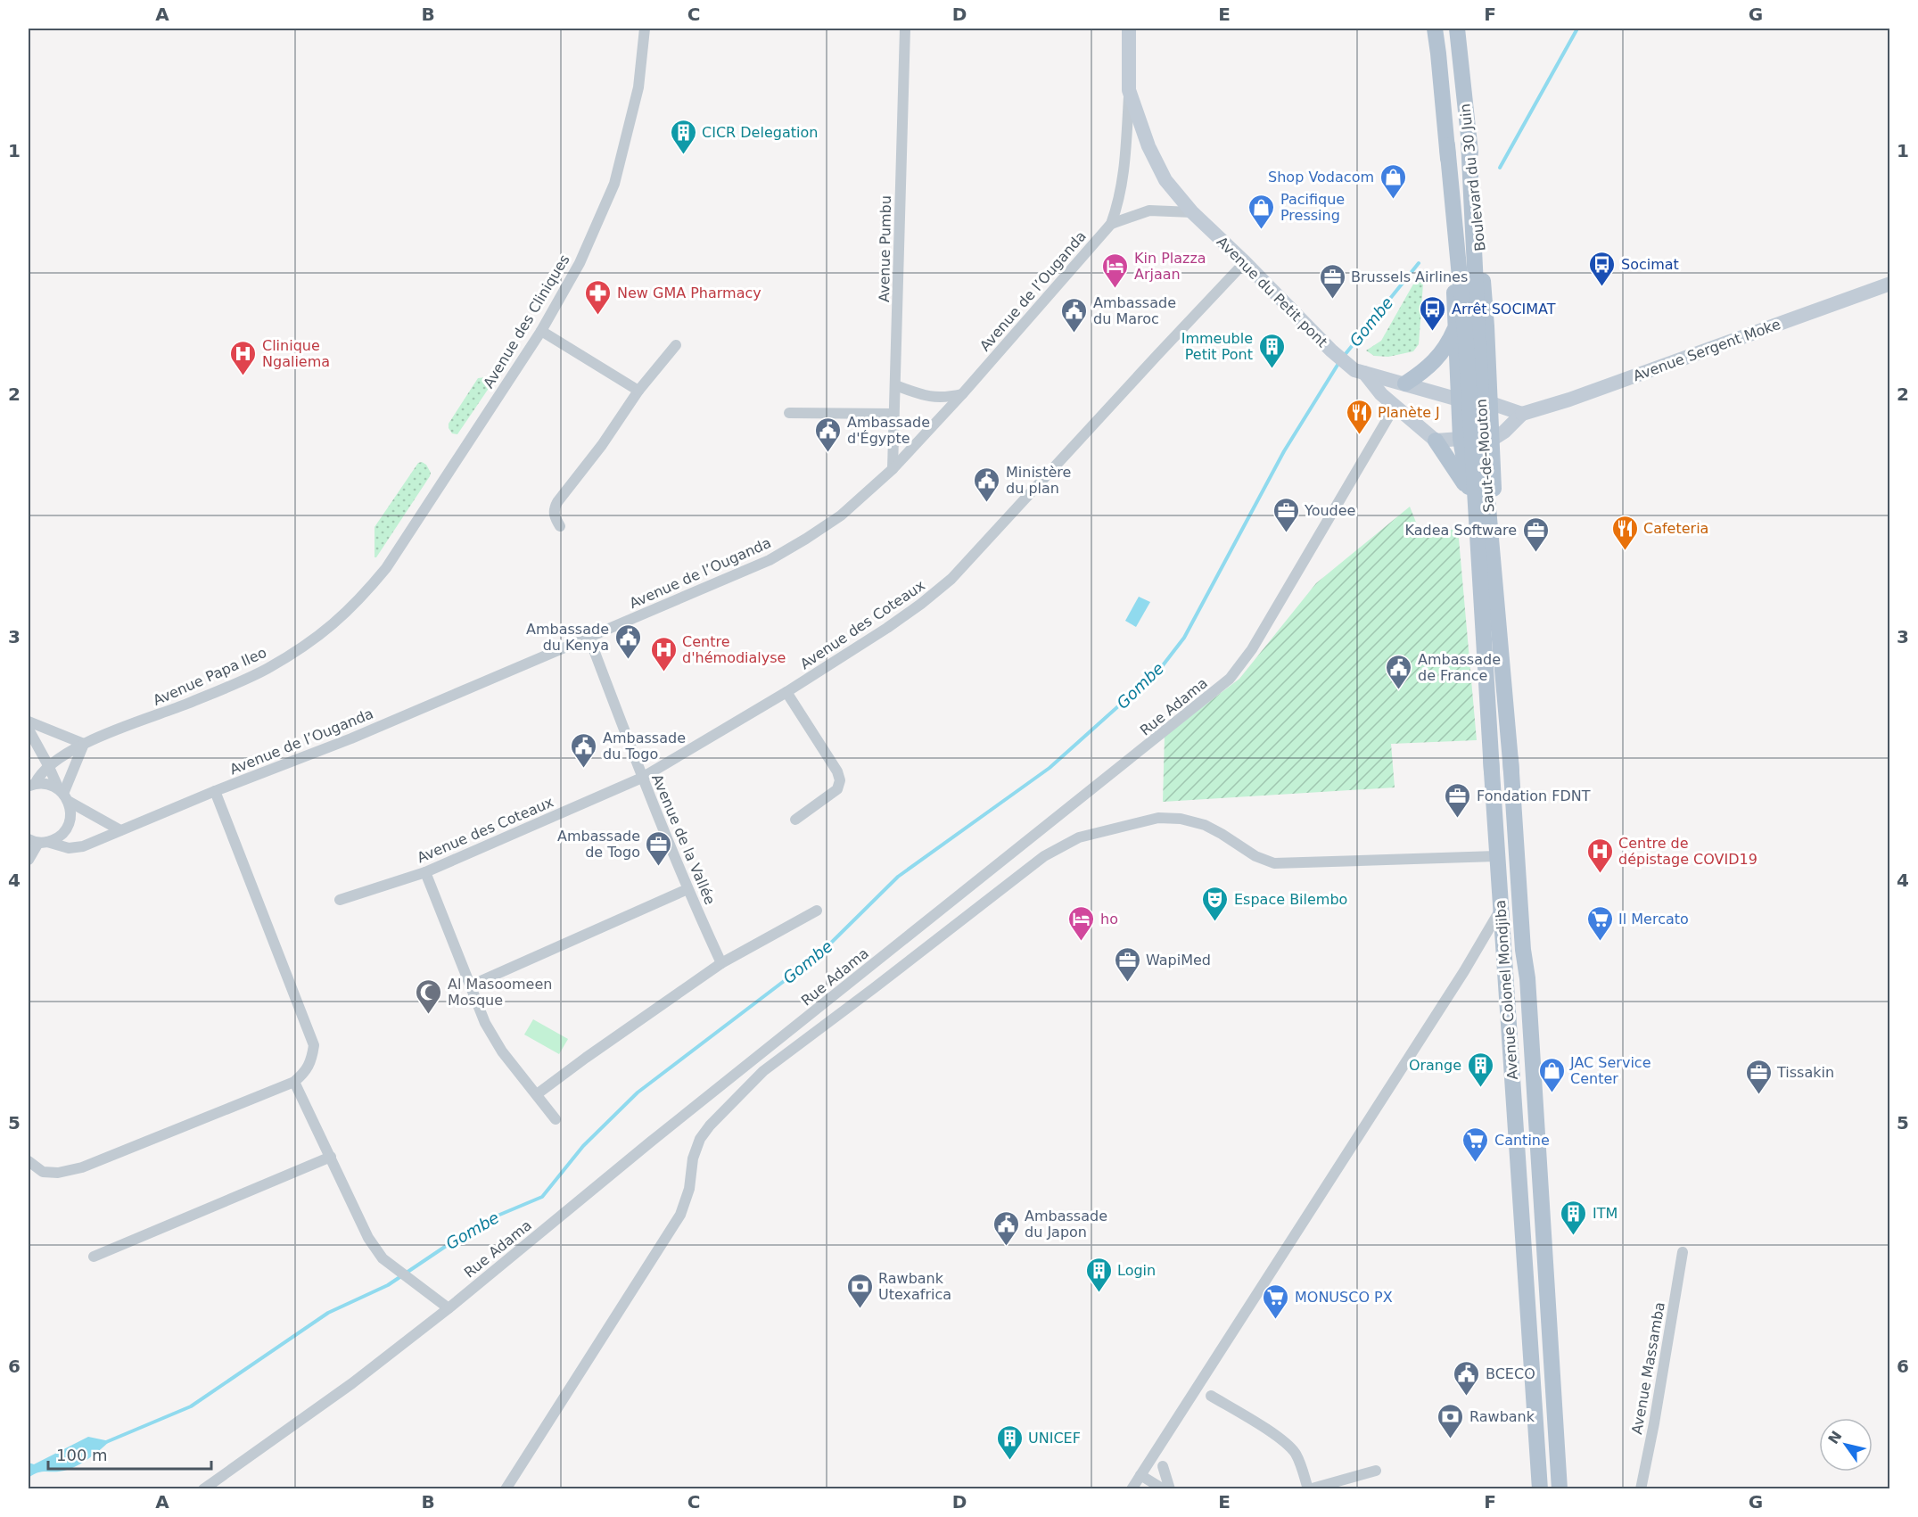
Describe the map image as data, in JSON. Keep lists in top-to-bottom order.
{
  "streets": {
    "main road": [
      "Boulevard du 30 Juin",
      "Avenue du Petit pont",
      "Avenue Sergent Moke",
      "Saut-de-Mouton",
      "Avenue Colonel Mondjiba"
    ],
    "street": [
      "Avenue Pumbu",
      "Avenue de l’Ouganda",
      "Avenue des Cliniques",
      "Avenue des Coteaux",
      "Avenue Papa Ileo",
      "Rue Adama",
      "Avenue de la Vallée",
      "Avenue Massamba"
    ]
  },
  "crossings": [
    ["Boulevard du 30 Juin", "Saut-de-Mouton"],
    ["Boulevard du 30 Juin", "Avenue Colonel Mondjiba"],
    ["Avenue Pumbu", "Avenue de l’Ouganda"],
    ["Avenue de l’Ouganda", "Avenue du Petit pont"],
    ["Avenue de l’Ouganda", "Avenue de la Vallée"],
    ["Avenue du Petit pont", "Avenue des Coteaux"],
    ["Avenue des Cliniques", "Avenue Papa Ileo"],
    ["Saut-de-Mouton", "Avenue Colonel Mondjiba"],
    ["Avenue des Coteaux", "Avenue de la Vallée"]
  ],
  "water": ["Gombe"],
  "places": {
    "building": [
      "CICR Delegation",
      "Immeuble Petit Pont",
      "Orange",
      "ITM",
      "Login",
      "UNICEF"
    ],
    "shop": ["Shop Vodacom", "Pacifique Pressing", "JAC Service Center"],
    "bus stop": ["Socimat", "Arrêt SOCIMAT"],
    "hotel": ["Kin Plazza Arjaan", "ho"],
    "office": [
      "Brussels Airlines",
      "Youdee",
      "Kadea Software",
      "Fondation FDNT",
      "Ambassade de Togo",
      "WapiMed",
      "Tissakin"
    ],
    "pharmacy": ["New GMA Pharmacy"],
    "public building": [
      "Ambassade du Maroc",
      "Ambassade d'Égypte",
      "Ministère du plan",
      "Ambassade du Kenya",
      "Ambassade de France",
      "Ambassade du Togo",
      "Ambassade du Japon",
      "BCECO"
    ],
    "hospital": ["Clinique Ngaliema", "Centre d'hémodialyse", "Centre de dépistage COVID19"],
    "restaurant": ["Planète J", "Cafeteria"],
    "theatre": ["Espace Bilembo"],
    "supermarket": ["Il Mercato", "Cantine", "MONUSCO PX"],
    "mosque": ["Al Masoomeen Mosque"],
    "bank": ["Rawbank Utexafrica", "Rawbank"]
  },
  "scale_bar": "100 m",
  "north": "top left",
  "grid": {
    "columns": [
      "A",
      "B",
      "C",
      "D",
      "E",
      "F",
      "G"
    ],
    "rows": [
      "1",
      "2",
      "3",
      "4",
      "5",
      "6"
    ]
  }
}
